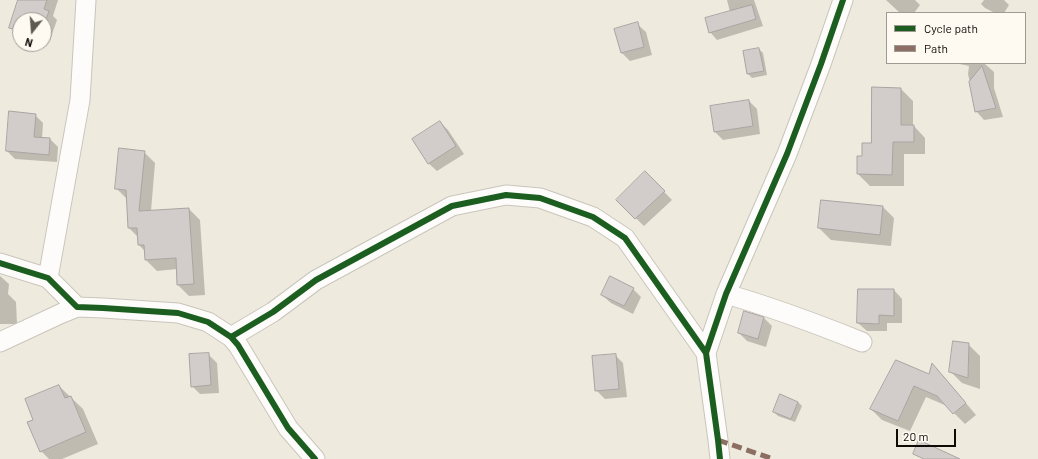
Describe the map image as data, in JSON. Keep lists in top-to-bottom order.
{
  "legend": ["Cycle path", "Path"],
  "scale_bar": "20 m",
  "north": "bottom"
}
